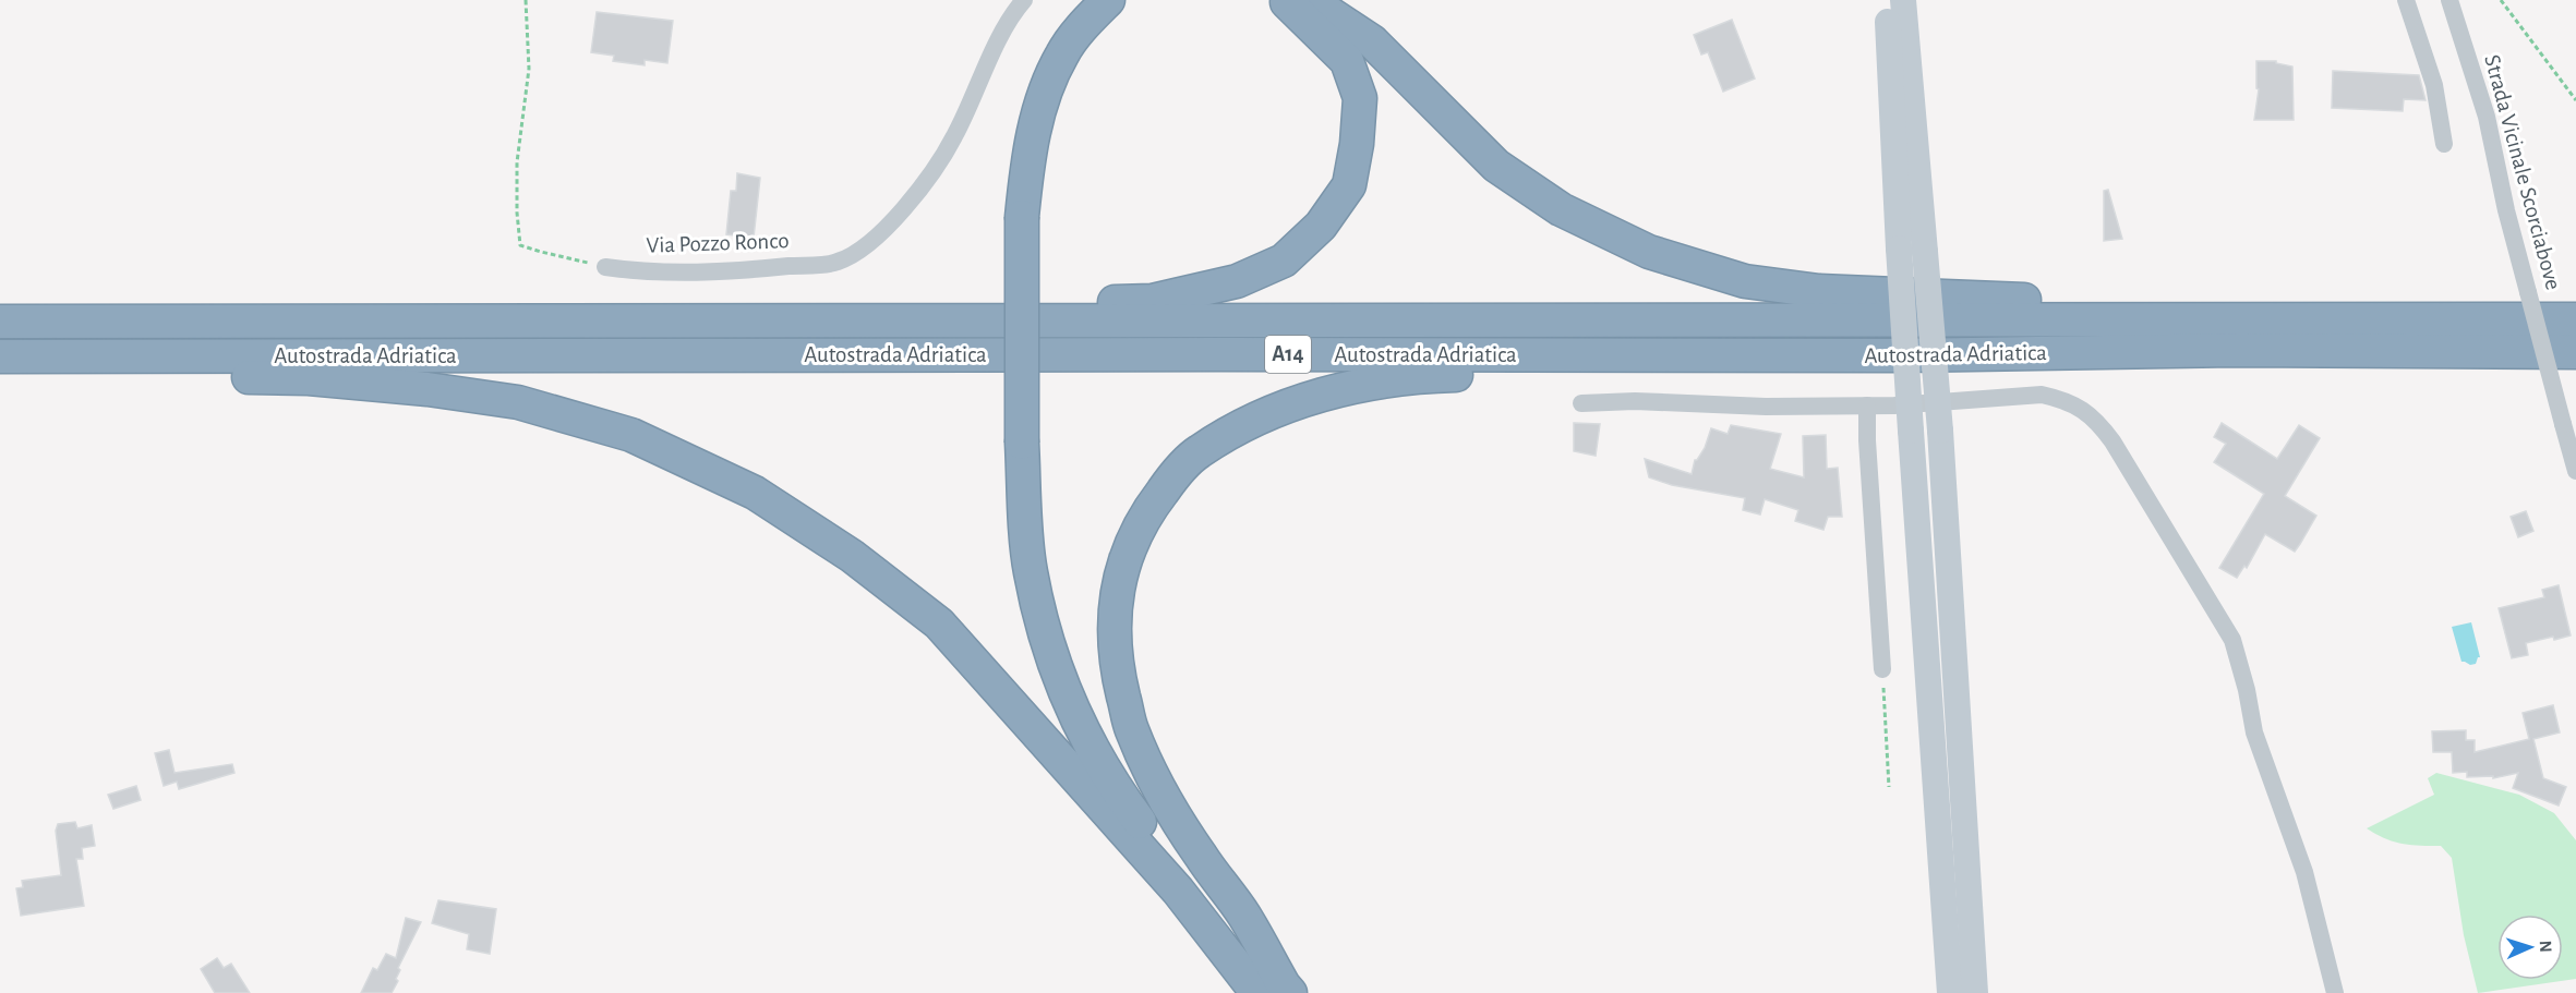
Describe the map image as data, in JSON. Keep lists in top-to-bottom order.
{
  "streets": {
    "highway": ["Autostrada Adriatica", "A14"],
    "street": ["Strada Vicinale Scorciabove", "Via Pozzo Ronco"]
  },
  "north": "right"
}
